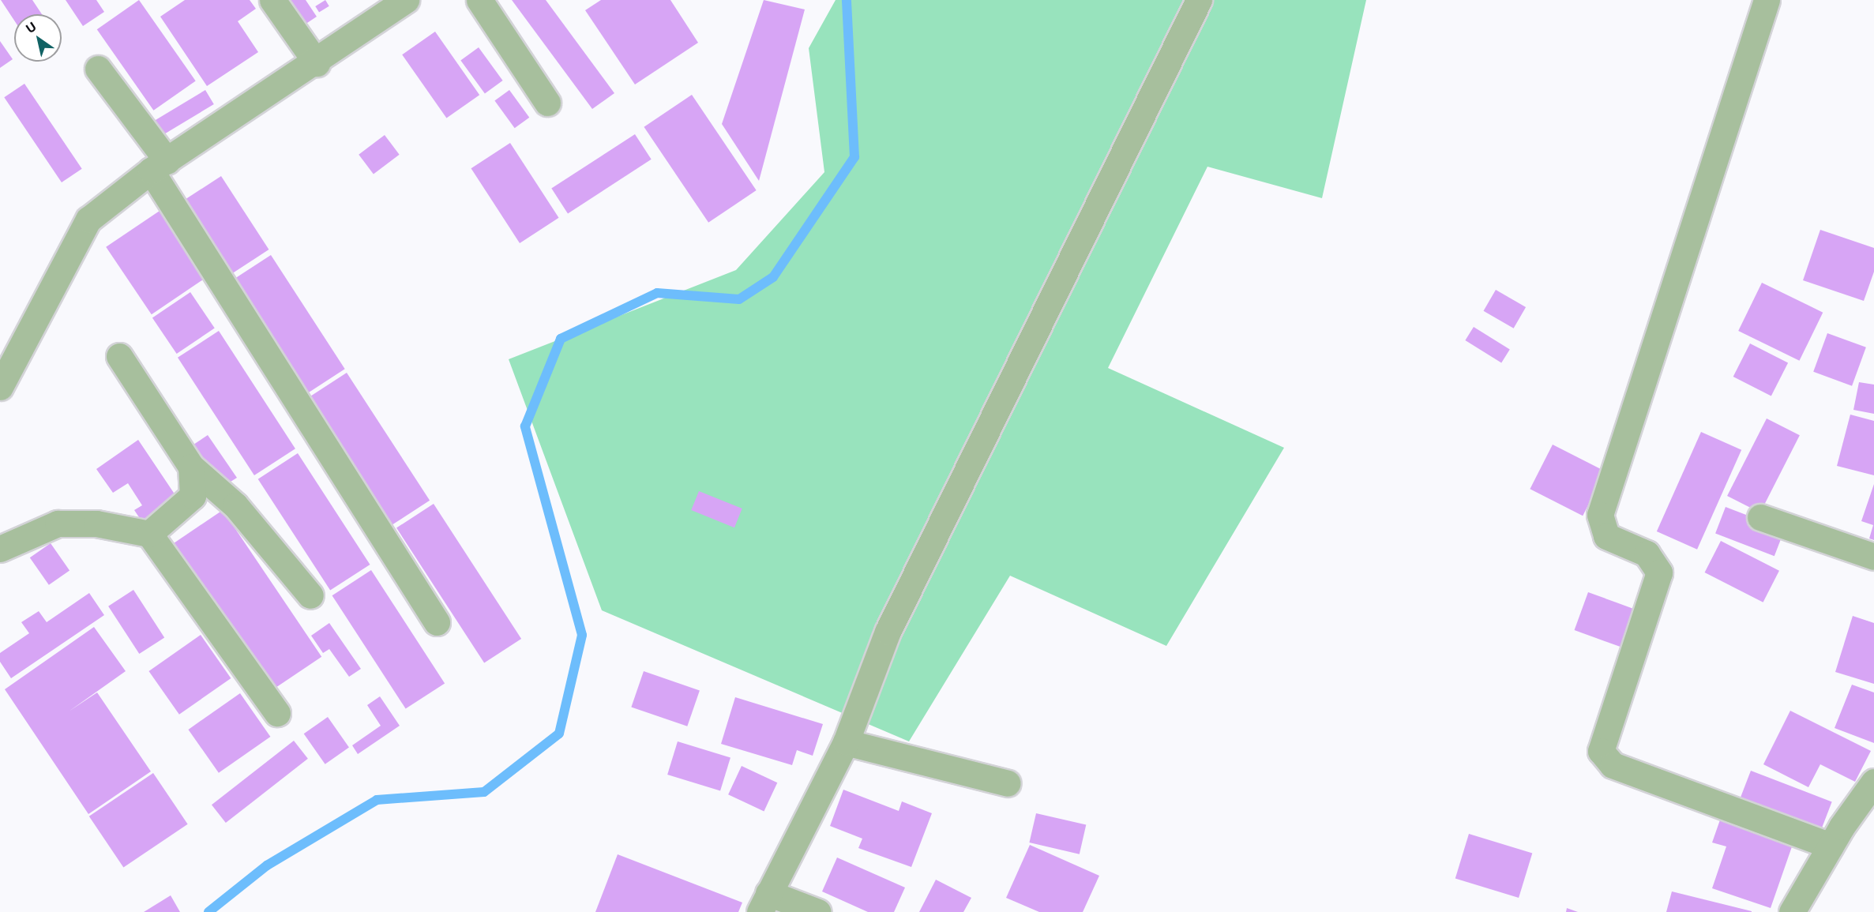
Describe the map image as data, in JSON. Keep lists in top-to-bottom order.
{
  "north": "top left"
}
